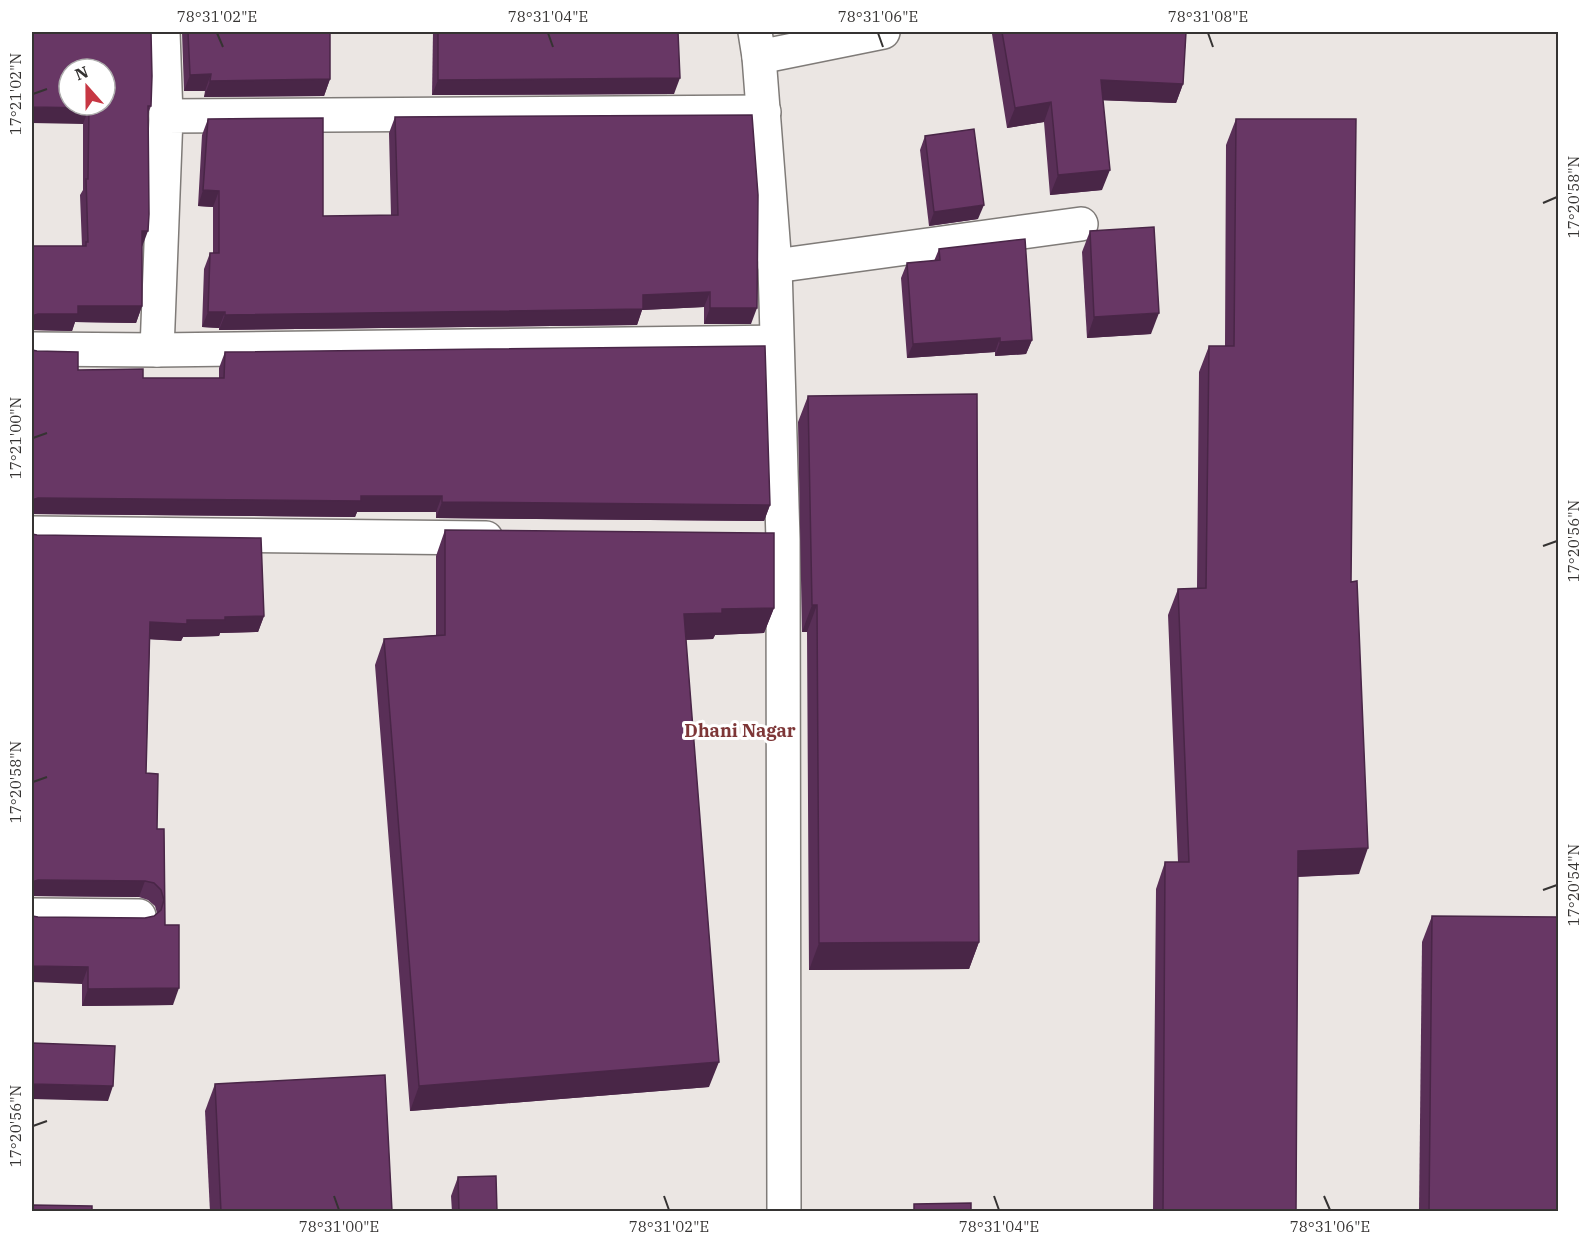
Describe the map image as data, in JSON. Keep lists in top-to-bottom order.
{
  "districts": ["Dhani Nagar"],
  "north": "top",
  "coordinates": [
    "78°31'02\"E",
    "78°31'04\"E",
    "78°31'06\"E",
    "78°31'08\"E",
    "17°21'02\"N",
    "17°20'58\"N",
    "17°21'00\"N",
    "17°20'56\"N",
    "17°20'54\"N",
    "78°31'00\"E"
  ]
}
